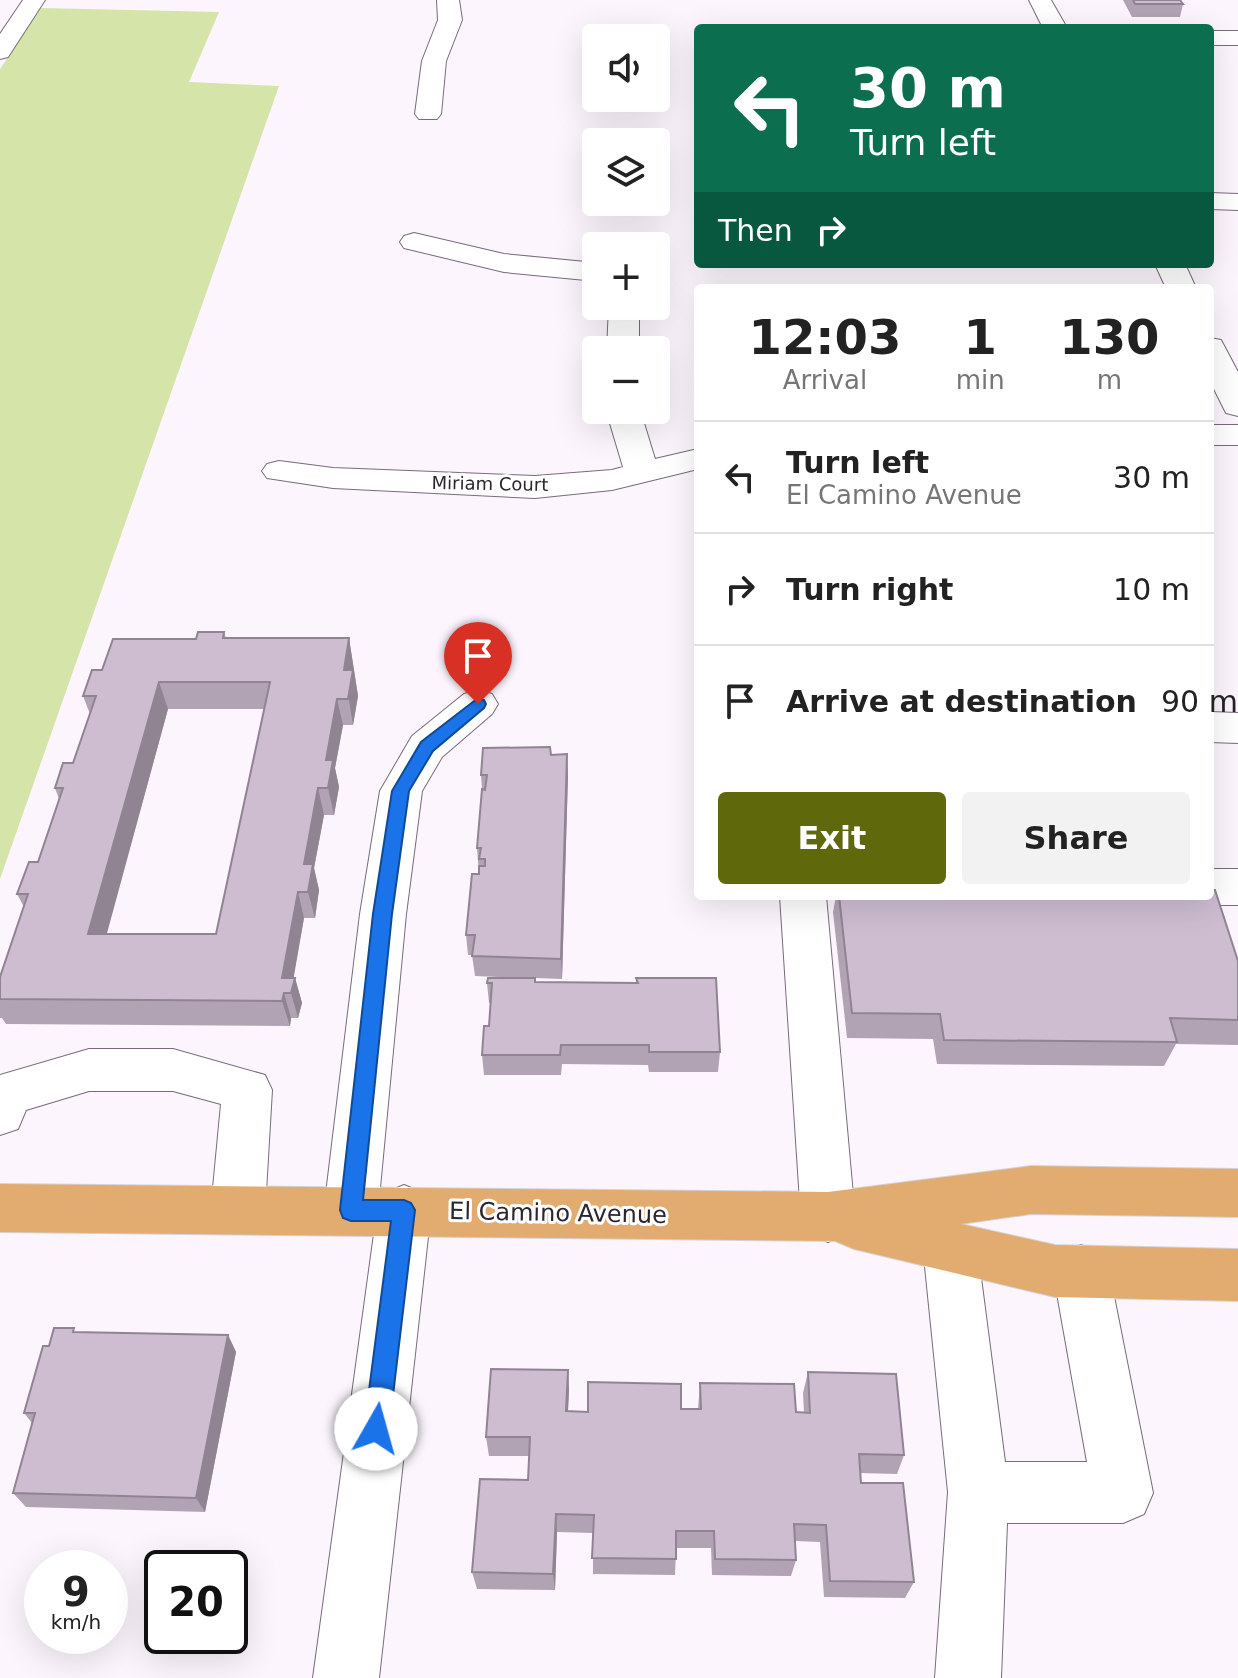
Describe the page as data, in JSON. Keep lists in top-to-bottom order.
{
  "streets": {
    "main road": ["El Camino Avenue"],
    "street": ["Miriam Court"]
  },
  "page": {
    "map_buttons": ["+", "−"],
    "turn": ["30 m", "Turn left"],
    "then": "Then",
    "eta": [
      "12:03",
      "Arrival",
      "1",
      "min",
      "130",
      "m"
    ],
    "list": [
      {
        "name": "Turn left",
        "note": "El Camino Avenue",
        "value": "30 m"
      },
      {
        "name": "Turn right",
        "value": "10 m"
      },
      {
        "name": "Arrive at destination",
        "value": "90 m"
      }
    ],
    "buttons": ["Exit", "Share"],
    "speed": "9 km/h",
    "limit": "20"
  }
}
